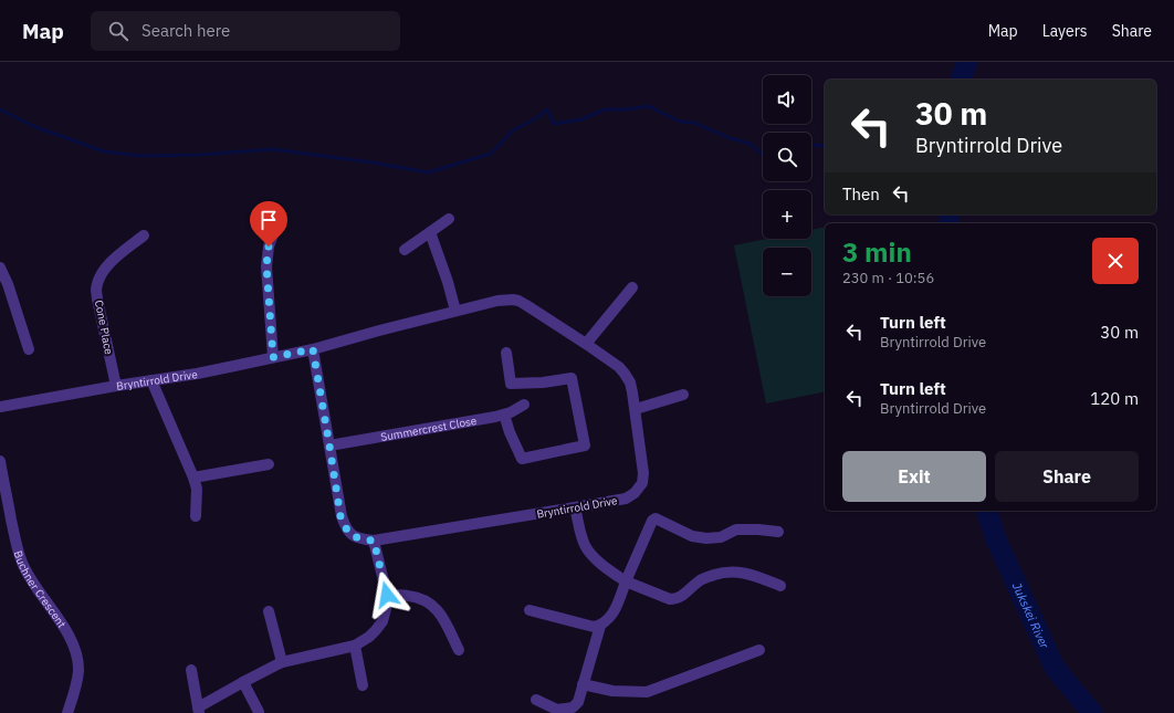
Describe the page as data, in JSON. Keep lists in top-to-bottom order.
{
  "streets": {
    "street": [
      "Cone Place",
      "Bryntirrold Drive",
      "Summercrest Close",
      "Buchner Crescent"
    ]
  },
  "crossings": [
    ["Cone Place", "Bryntirrold Drive"],
    ["Bryntirrold Drive", "Summercrest Close"]
  ],
  "water": ["Jukskei River"],
  "page": {
    "header": "Map",
    "search": "Search here",
    "nav": ["Map", "Layers", "Share"],
    "map_buttons": ["+", "−"],
    "turn": ["30 m", "Bryntirrold Drive"],
    "then": "Then",
    "heading": ["3 min", "230 m · 10:56"],
    "list": [
      {
        "name": "Turn left",
        "note": "Bryntirrold Drive",
        "value": "30 m"
      },
      {
        "name": "Turn left",
        "note": "Bryntirrold Drive",
        "value": "120 m"
      }
    ],
    "buttons": ["Exit", "Share"]
  }
}
